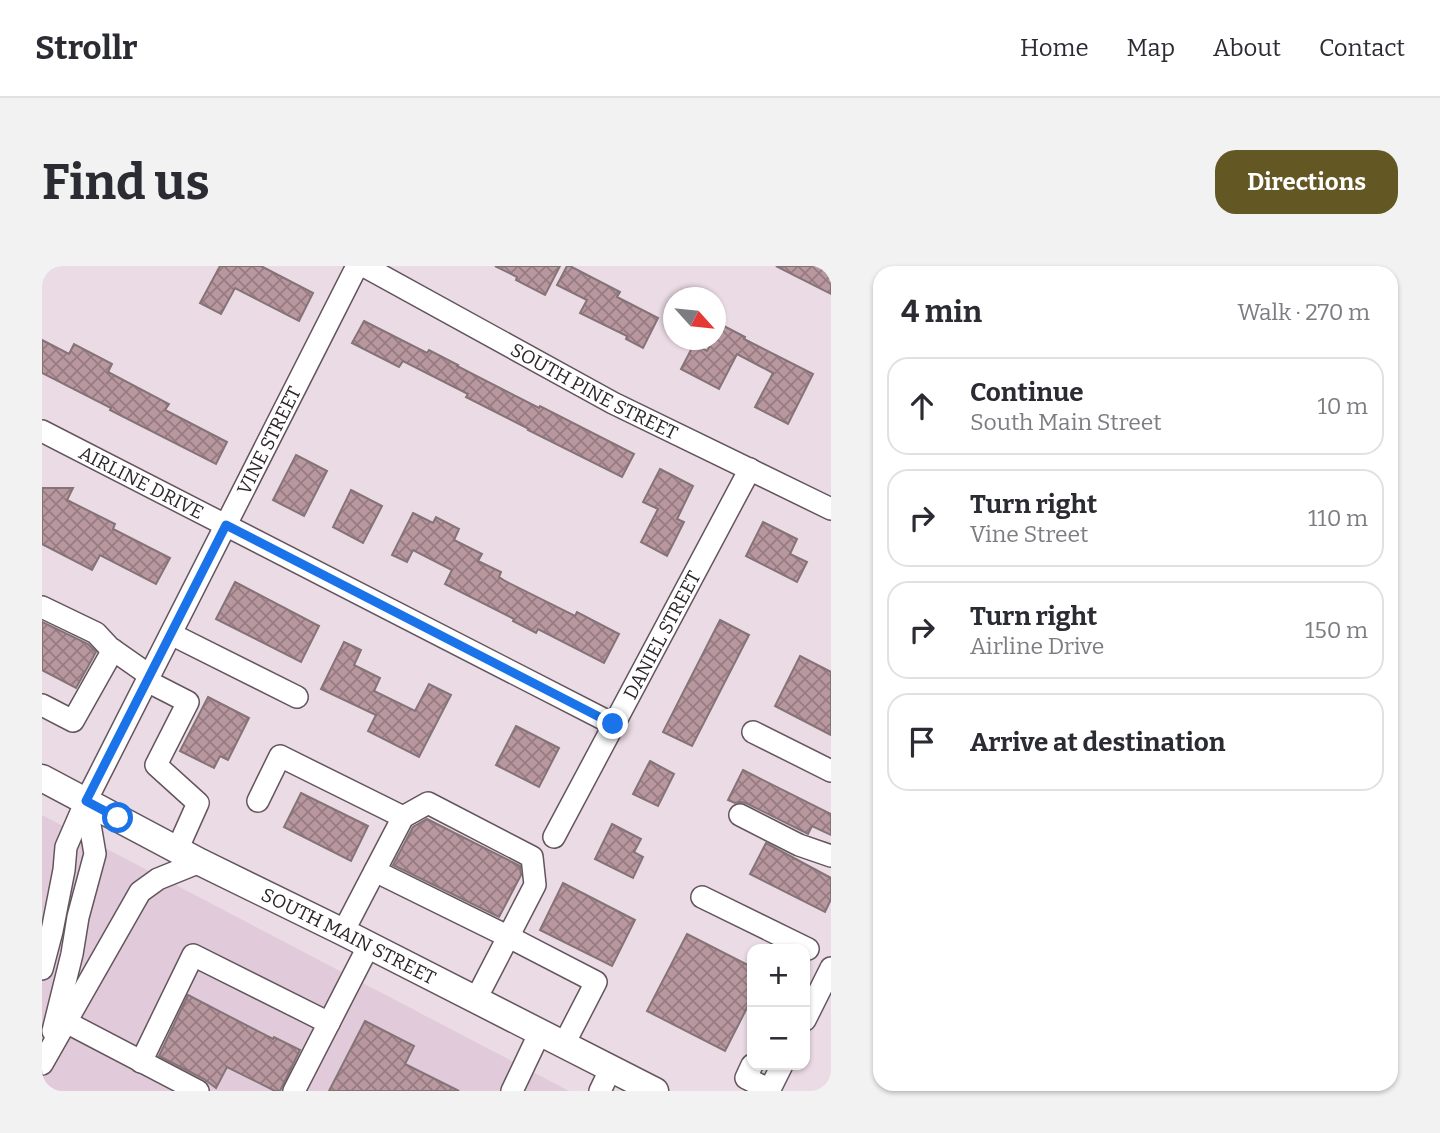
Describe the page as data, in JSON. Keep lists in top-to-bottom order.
{
  "streets": {
    "main road": ["SOUTH MAIN STREET"],
    "street": [
      "SOUTH PINE STREET",
      "VINE STREET",
      "AIRLINE DRIVE",
      "DANIEL STREET"
    ]
  },
  "crossings": [
    ["SOUTH PINE STREET", "DANIEL STREET"],
    ["VINE STREET", "AIRLINE DRIVE"],
    ["VINE STREET", "SOUTH MAIN STREET"],
    ["AIRLINE DRIVE", "DANIEL STREET"]
  ],
  "north": "bottom right",
  "page": {
    "header": "Strollr",
    "nav": [
      "Home",
      "Map",
      "About",
      "Contact"
    ],
    "buttons": "Directions",
    "title": "Find us",
    "heading": ["4 min", "Walk · 270 m"],
    "list": [
      ["Continue", "South Main Street", "10 m"],
      ["Turn right", "Vine Street", "110 m"],
      ["Turn right", "Airline Drive", "150 m"],
      "Arrive at destination"
    ],
    "map_buttons": ["+", "−"]
  }
}
